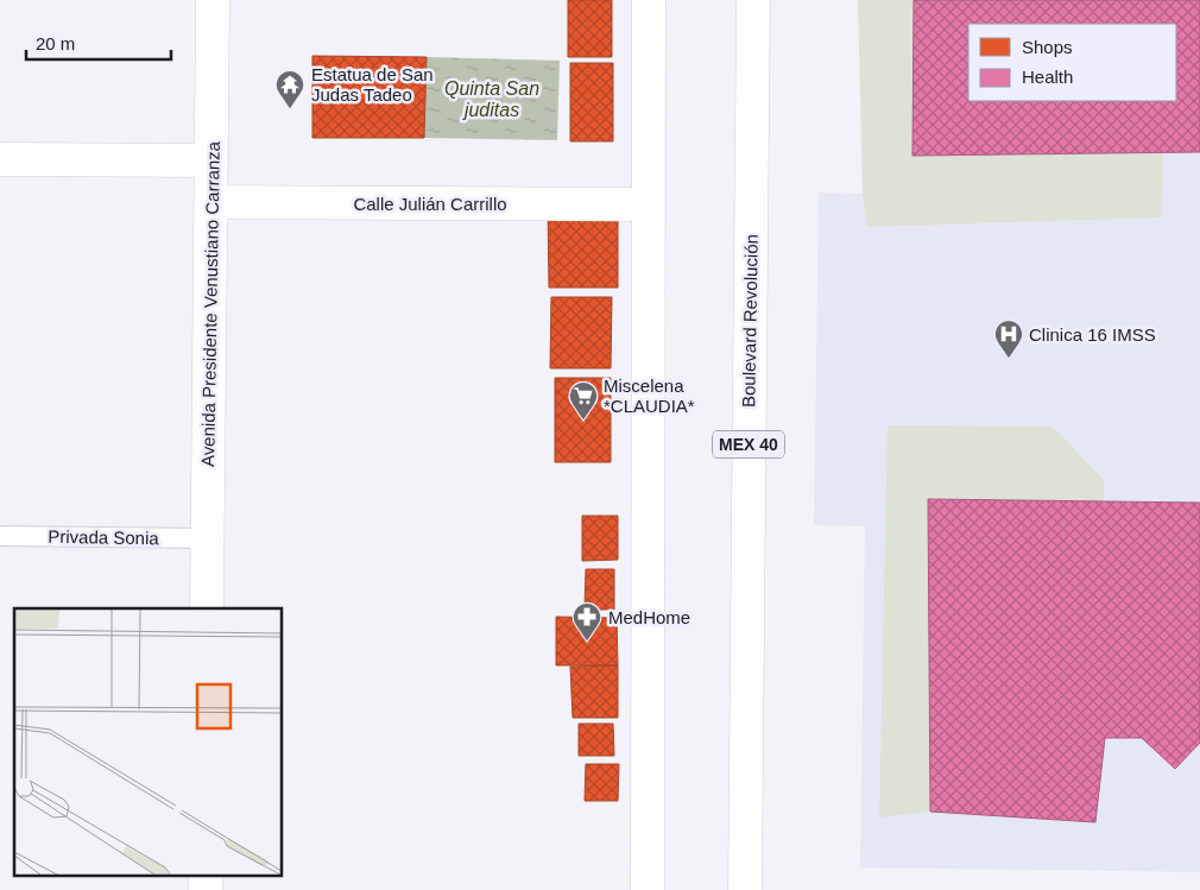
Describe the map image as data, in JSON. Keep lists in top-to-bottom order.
{
  "streets": {
    "main road": [
      "Calle Julián Carrillo",
      "Avenida Presidente Venustiano Carranza",
      "Boulevard Revolución",
      "MEX 40"
    ],
    "lane": ["Privada Sonia"]
  },
  "crossings": [
    ["Calle Julián Carrillo", "Avenida Presidente Venustiano Carranza"],
    ["Avenida Presidente Venustiano Carranza", "Privada Sonia"]
  ],
  "water": ["Quinta San juditas"],
  "places": {
    "temple": ["Estatua de San Judas Tadeo"],
    "hospital": ["Clinica 16 IMSS"],
    "supermarket": ["Miscelena *CLAUDIA*"],
    "pharmacy": ["MedHome"]
  },
  "legend": ["Shops", "Health"],
  "scale_bar": "20 m"
}
